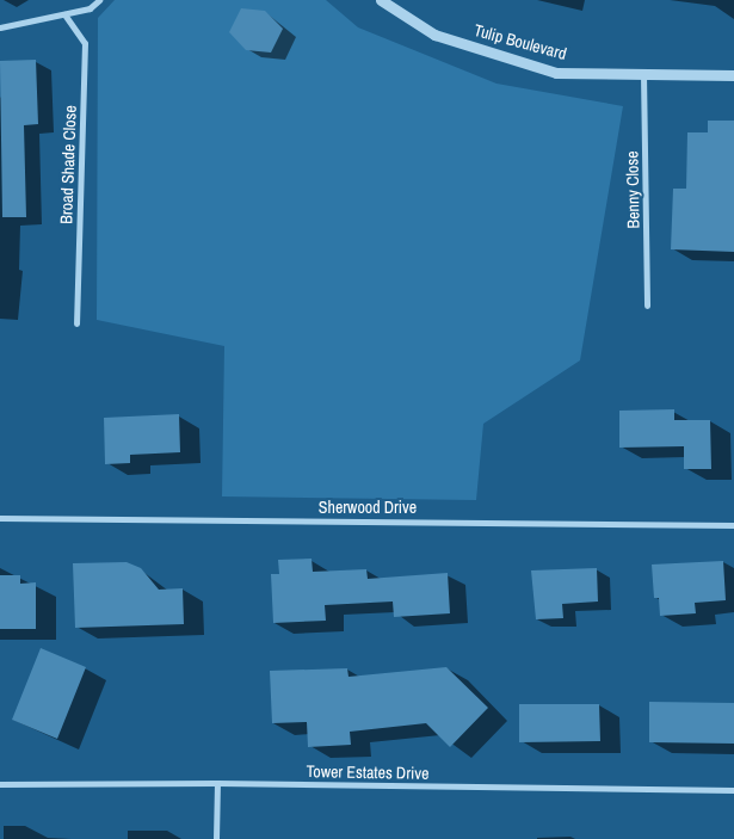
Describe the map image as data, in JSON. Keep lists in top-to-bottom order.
{
  "streets": {
    "street": [
      "Tulip Boulevard",
      "Broad Shade Close",
      "Benny Close",
      "Sherwood Drive",
      "Tower Estates Drive"
    ]
  },
  "crossings": [
    ["Tulip Boulevard", "Benny Close"]
  ]
}
